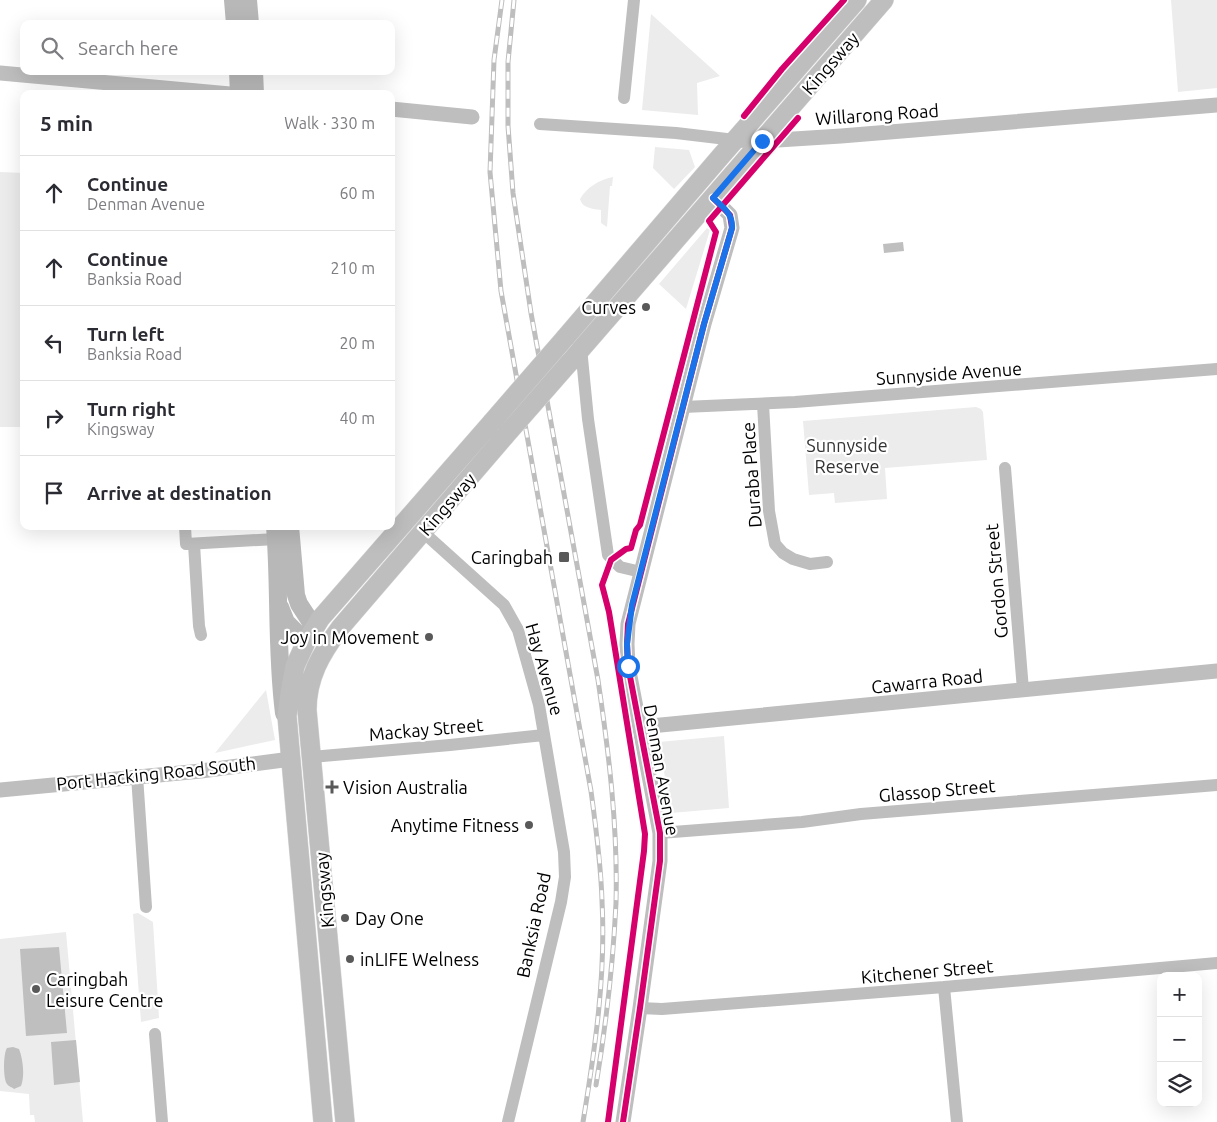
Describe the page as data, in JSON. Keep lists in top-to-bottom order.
{
  "streets": {
    "main road": ["Kingsway", "Port Hacking Road South"],
    "street": [
      "Willarong Road",
      "Sunnyside Avenue",
      "Duraba Place",
      "Gordon Street",
      "Hay Avenue",
      "Cawarra Road",
      "Mackay Street",
      "Denman Avenue",
      "Glassop Street",
      "Banksia Road",
      "Kitchener Street"
    ]
  },
  "crossings": [
    ["Kingsway", "Willarong Road"],
    ["Kingsway", "Hay Avenue"],
    ["Kingsway", "Mackay Street"],
    ["Kingsway", "Port Hacking Road South"],
    ["Sunnyside Avenue", "Duraba Place"],
    ["Gordon Street", "Cawarra Road"],
    ["Hay Avenue", "Mackay Street"],
    ["Hay Avenue", "Banksia Road"],
    ["Cawarra Road", "Denman Avenue"],
    ["Mackay Street", "Port Hacking Road South"],
    ["Mackay Street", "Banksia Road"],
    ["Denman Avenue", "Glassop Street"],
    ["Denman Avenue", "Kitchener Street"]
  ],
  "parks": ["Sunnyside Reserve"],
  "places": {
    "other": [
      "Curves",
      "Joy in Movement",
      "Anytime Fitness",
      "Day One",
      "inLIFE Welness",
      "Caringbah Leisure Centre"
    ],
    "transit": ["Caringbah"],
    "health": ["Vision Australia"]
  },
  "page": {
    "search": "Search here",
    "heading": ["5 min", "Walk · 330 m"],
    "list": [
      ["Continue", "Denman Avenue", "60 m"],
      ["Continue", "Banksia Road", "210 m"],
      ["Turn left", "Banksia Road", "20 m"],
      ["Turn right", "Kingsway", "40 m"],
      "Arrive at destination"
    ],
    "map_buttons": ["+", "−"]
  }
}
